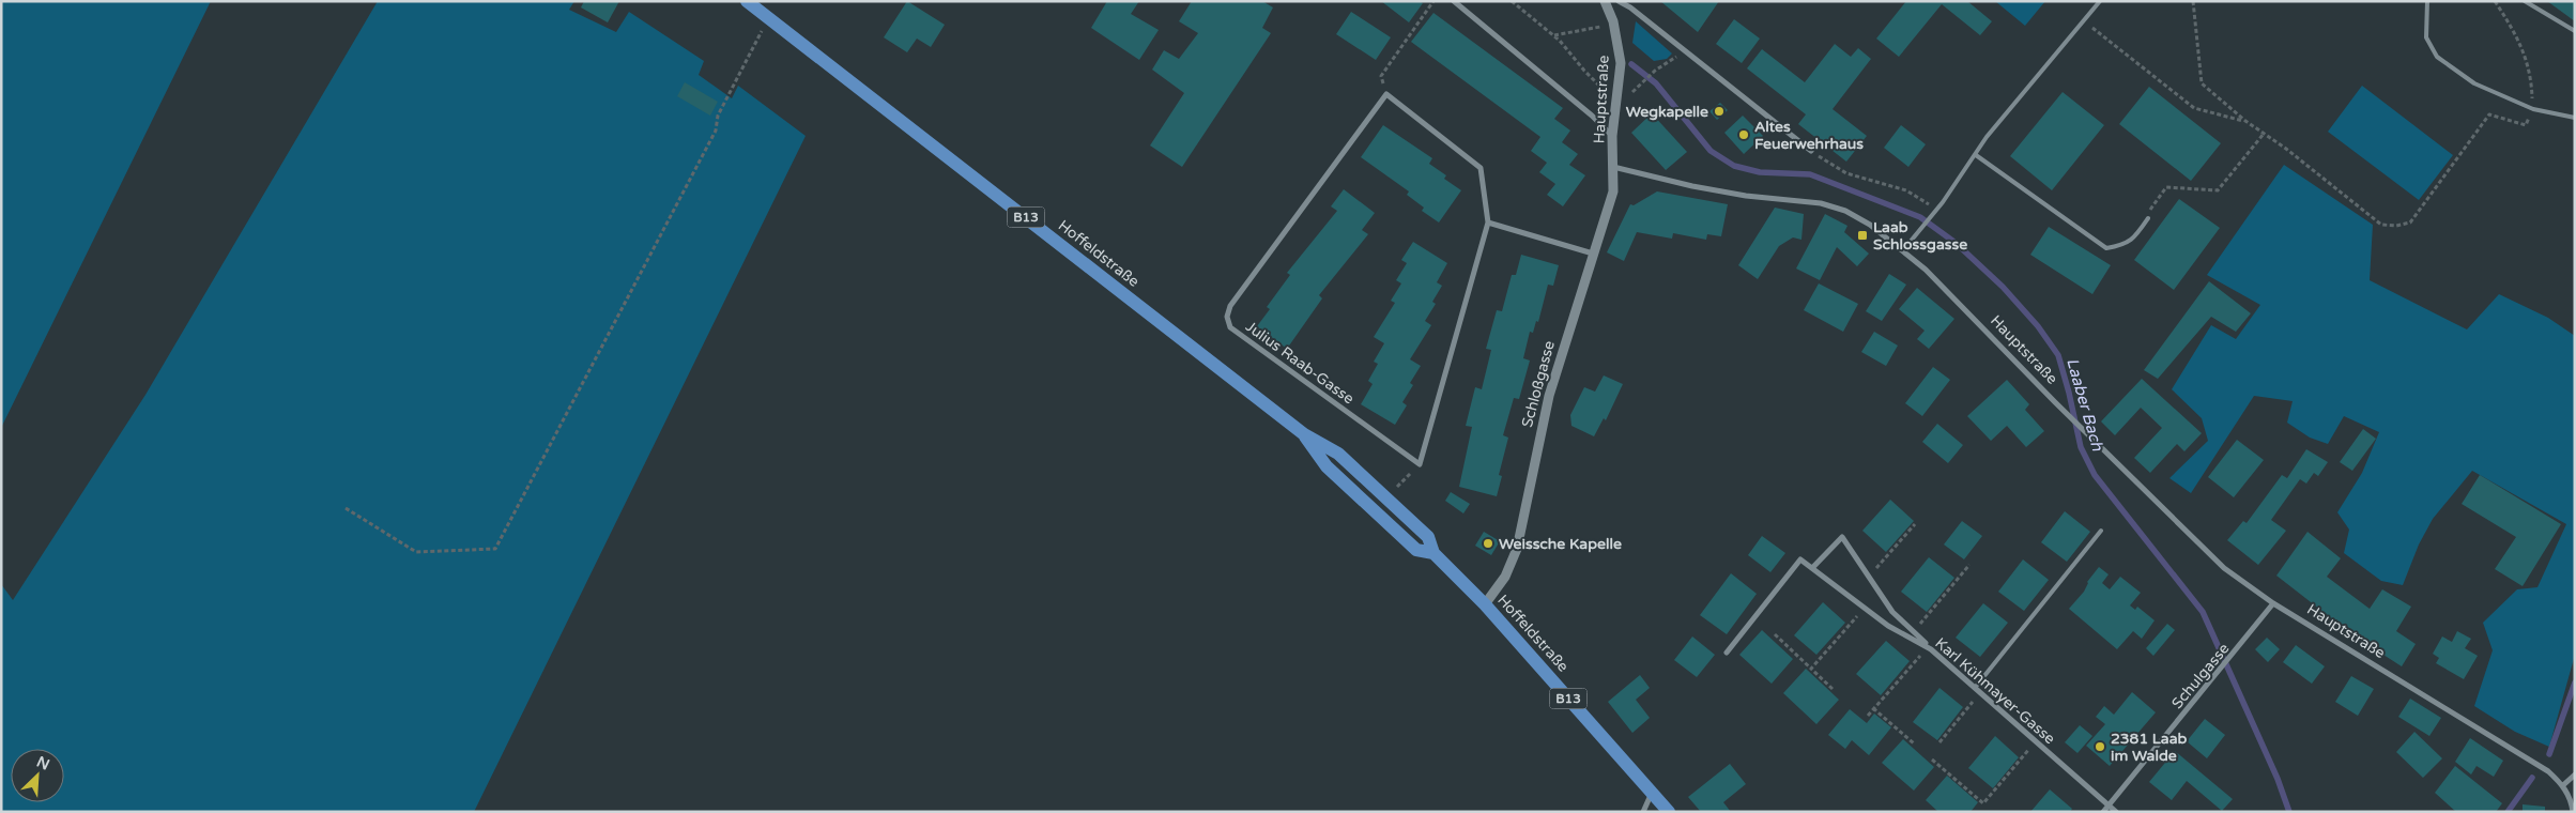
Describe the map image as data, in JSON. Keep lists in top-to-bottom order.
{
  "streets": {
    "main road": ["B13", "Hoffeldstraße"],
    "street": [
      "Hauptstraße",
      "Julius Raab-Gasse",
      "Schloßgasse",
      "Schulgasse",
      "Karl Kühmayer-Gasse"
    ]
  },
  "crossings": [
    ["Hauptstraße", "Schloßgasse"],
    ["Hauptstraße", "Schulgasse"],
    ["Hoffeldstraße", "Schloßgasse"],
    ["Schulgasse", "Karl Kühmayer-Gasse"]
  ],
  "water": ["Laaber Bach"],
  "places": {
    "other": [
      "Wegkapelle",
      "Altes Feuerwehrhaus",
      "Weissche Kapelle",
      "2381 Laab im Walde"
    ],
    "transit": ["Laab Schlossgasse"]
  },
  "north": "top right"
}
